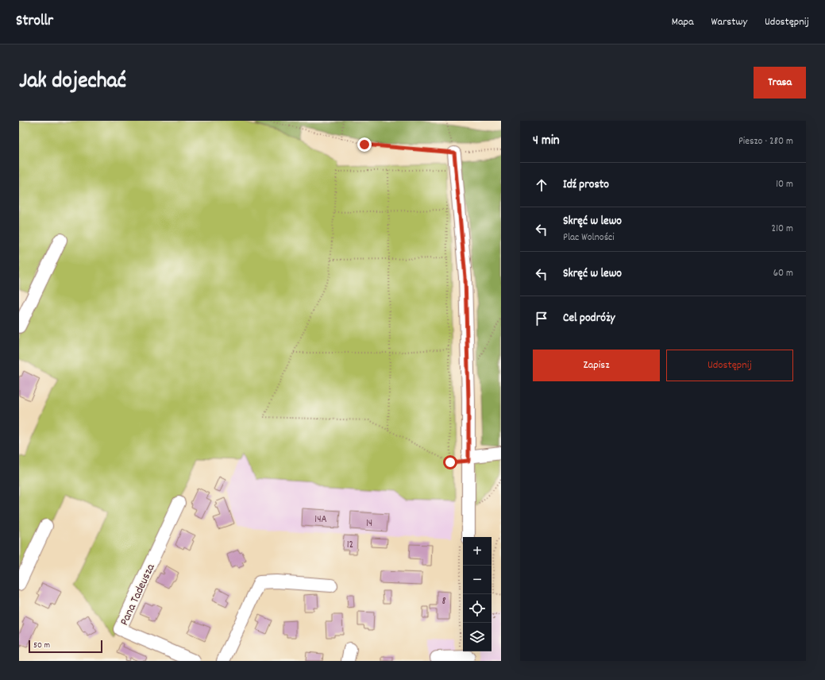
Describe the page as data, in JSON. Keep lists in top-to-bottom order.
{
  "streets": {
    "street": ["Pana Tadeusza"]
  },
  "house_numbers": [
    "14A",
    "14",
    "12",
    "8"
  ],
  "scale_bar": "50 m",
  "page": {
    "header": "Strollr",
    "nav": ["Mapa", "Warstwy", "Udostępnij"],
    "title": "Jak dojechać",
    "buttons": [
      "Trasa",
      ["Zapisz", "Udostępnij"]
    ],
    "heading": ["4 min", "Pieszo · 280 m"],
    "list": [
      ["Idź prosto", "10 m"],
      ["Skręć w lewo", "Plac Wolności", "210 m"],
      ["Skręć w lewo", "60 m"],
      "Cel podróży"
    ],
    "map_buttons": ["+", "−"],
    "scale": "50 m"
  }
}
